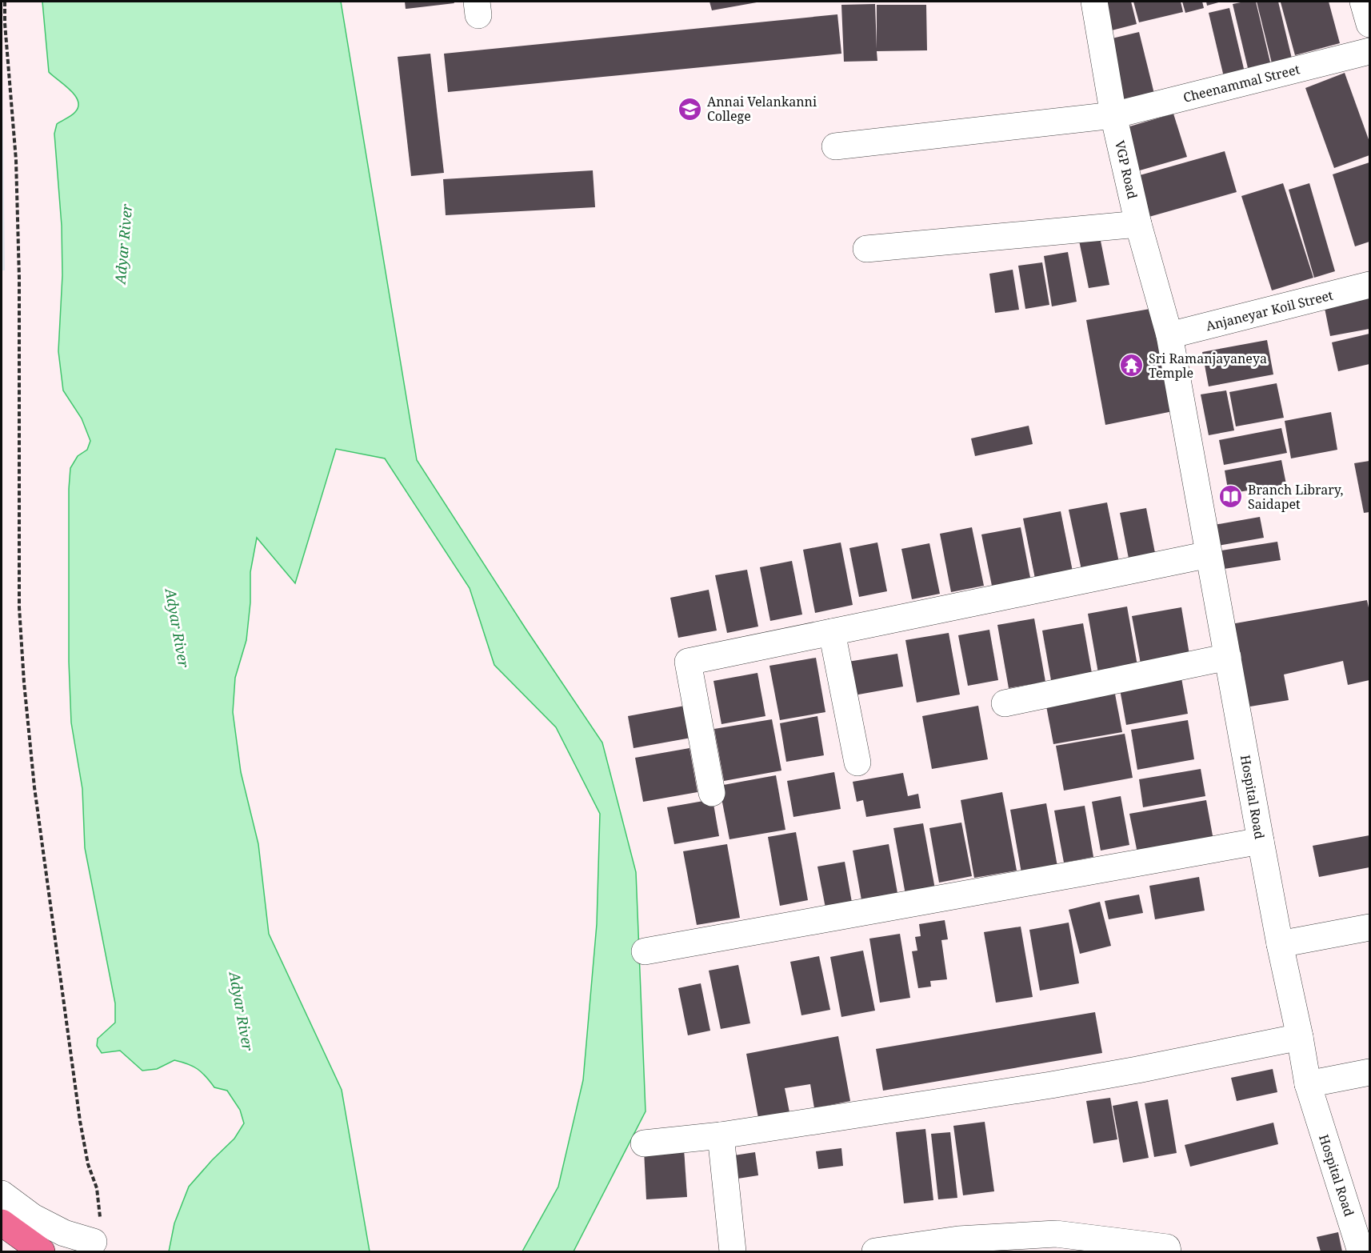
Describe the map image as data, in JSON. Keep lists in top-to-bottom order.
{
  "streets": {
    "street": [
      "Cheenammal Street",
      "VGP Road",
      "Anjaneyar Koil Street",
      "Hospital Road"
    ]
  },
  "crossings": [
    ["Cheenammal Street", "VGP Road"],
    ["VGP Road", "Anjaneyar Koil Street"],
    ["VGP Road", "Hospital Road"],
    ["Anjaneyar Koil Street", "Hospital Road"]
  ],
  "water": ["Adyar River"],
  "places": {
    "school or university": ["Annai Velankanni College"],
    "temple": ["Sri Ramanjayaneya Temple"],
    "library": ["Branch Library, Saidapet"]
  }
}
